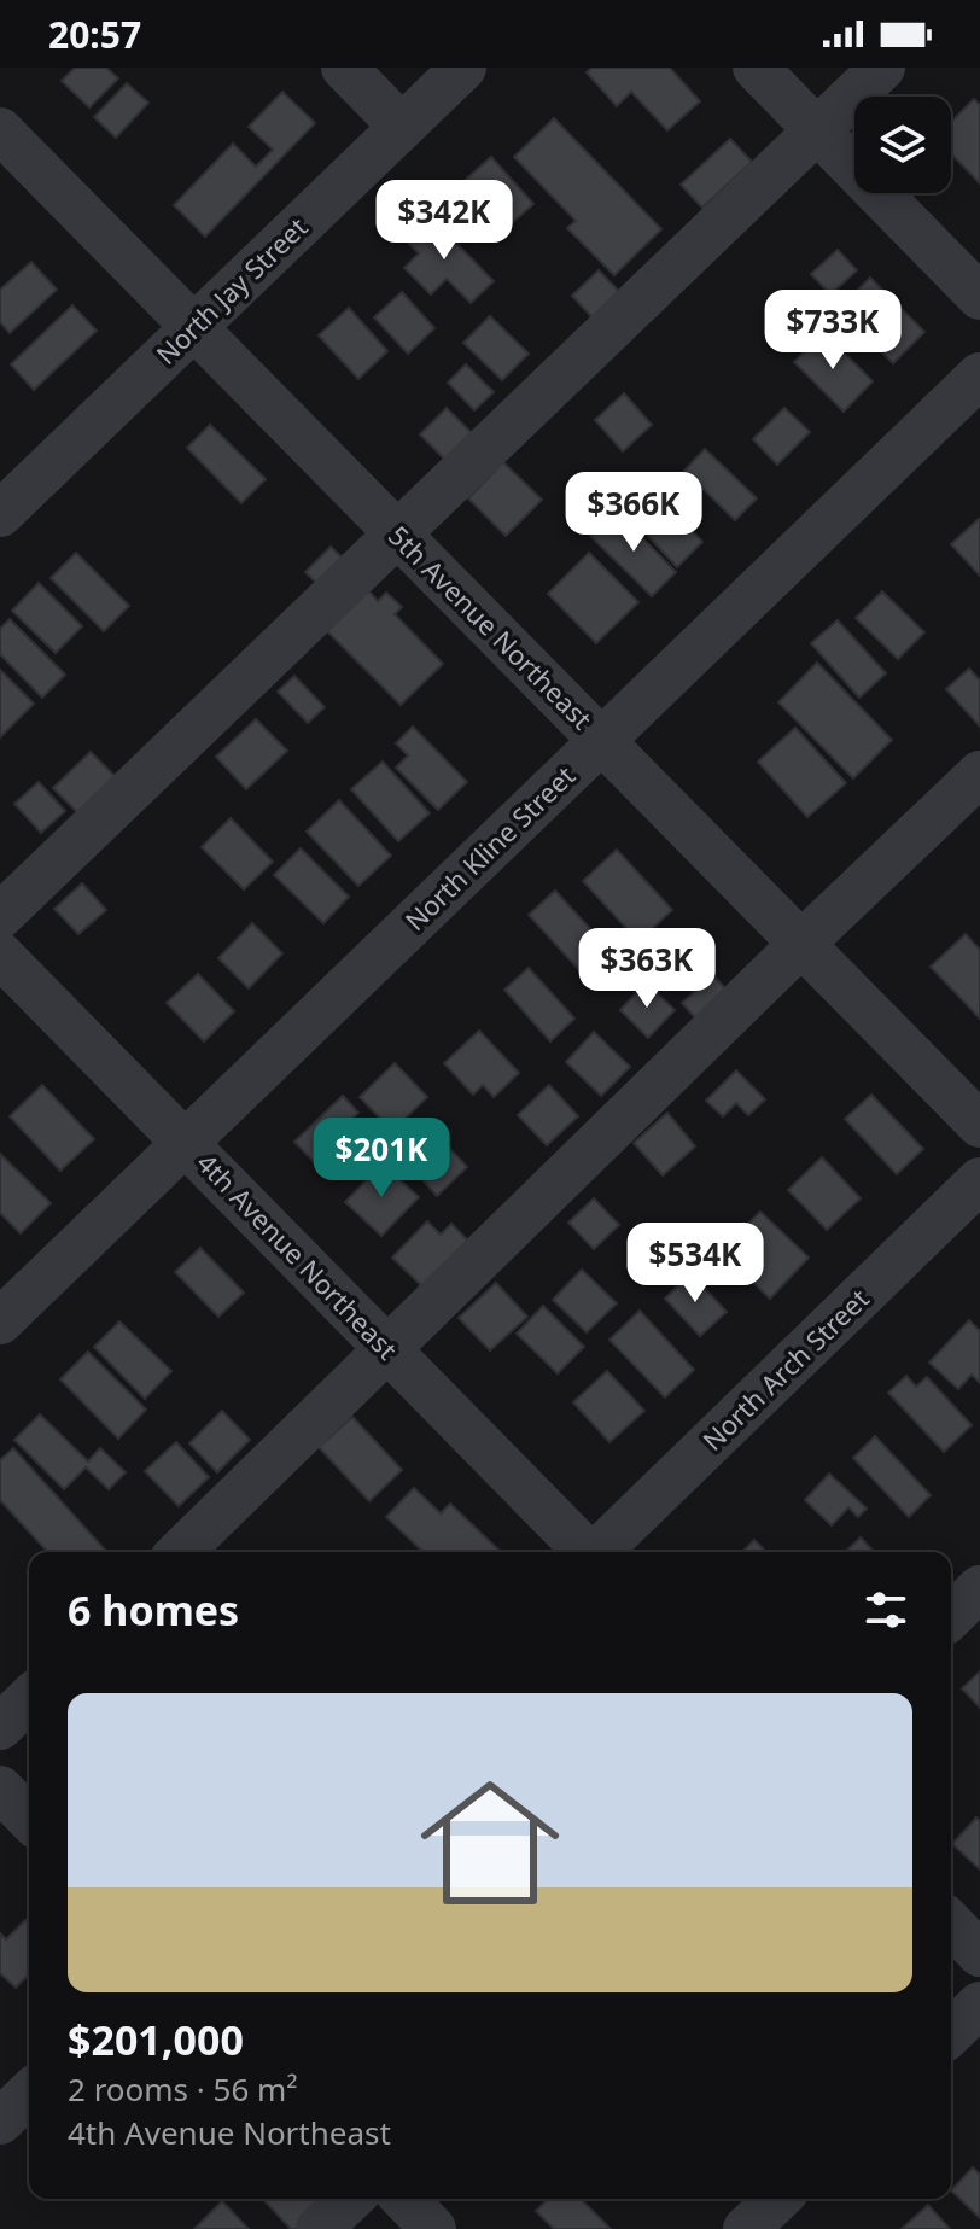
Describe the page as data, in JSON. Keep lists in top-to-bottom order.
{
  "streets": {
    "street": [
      "North Jay Street",
      "5th Avenue Northeast",
      "North Kline Street",
      "4th Avenue Northeast",
      "North Arch Street"
    ]
  },
  "crossings": [
    ["North Jay Street", "5th Avenue Northeast"],
    ["5th Avenue Northeast", "North Kline Street"],
    ["North Kline Street", "4th Avenue Northeast"]
  ],
  "page": {
    "status": "20:57",
    "price": [
      "$342K",
      "$733K",
      "$366K",
      "$363K",
      "$201K",
      "$534K"
    ],
    "heading": "6 homes",
    "list": [
      {
        "name": "$201,000",
        "note": "2 rooms · 56 m² · 4th Avenue Northeast"
      }
    ]
  }
}
